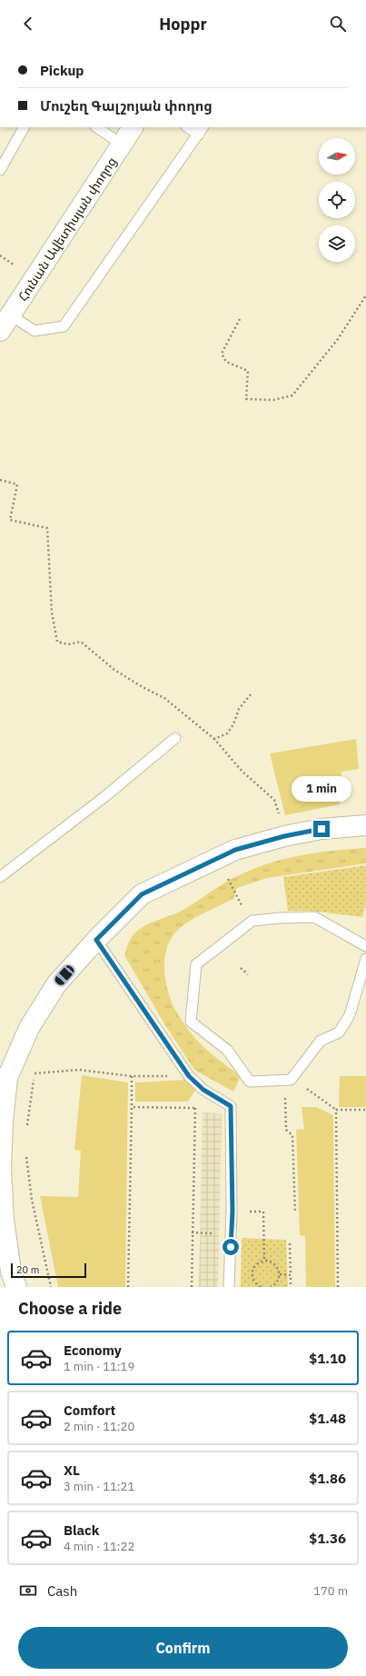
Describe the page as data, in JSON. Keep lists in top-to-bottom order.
{
  "streets": {
    "street": ["Հունան Ավետիսյան փողոց"]
  },
  "scale_bar": "20 m",
  "north": "right",
  "page": {
    "header": "Hoppr",
    "banner": ["Pickup", "Մուշեղ Գալշոյան փողոց"],
    "bubble": "1 min",
    "scale": "20 m",
    "heading": "Choose a ride",
    "list": [
      {
        "name": "Economy",
        "note": "1 min · 11:19",
        "value": "$1.10"
      },
      {
        "name": "Comfort",
        "note": "2 min · 11:20",
        "value": "$1.48"
      },
      {
        "name": "XL",
        "note": "3 min · 11:21",
        "value": "$1.86"
      },
      {
        "name": "Black",
        "note": "4 min · 11:22",
        "value": "$1.36"
      }
    ],
    "pay": ["Cash", "170 m"],
    "buttons": "Confirm"
  }
}
